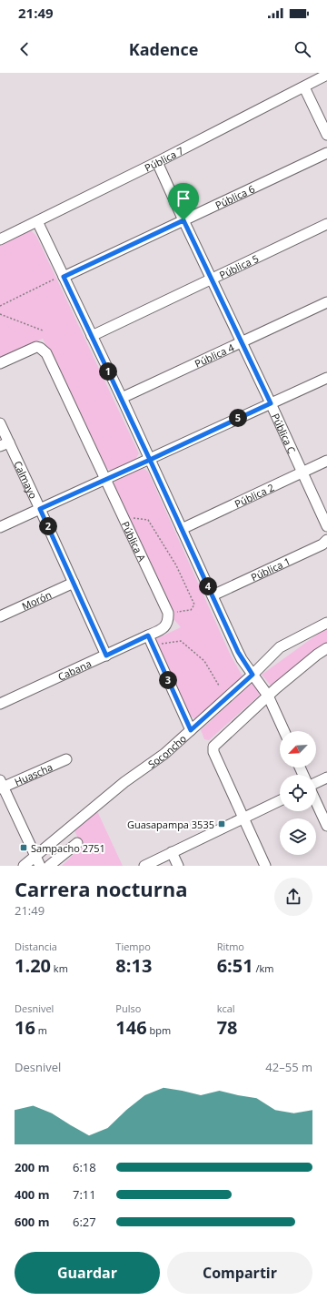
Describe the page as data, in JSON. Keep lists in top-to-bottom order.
{
  "streets": {
    "street": [
      "Pública 7",
      "Pública 6",
      "Pública 5",
      "Pública 4",
      "Pública C",
      "Calmayo",
      "Pública 2",
      "Pública A",
      "Pública 1",
      "Morón",
      "Cabana",
      "Soconcho",
      "Huascha"
    ]
  },
  "crossings": [
    ["Pública 7", "Pública C"],
    ["Pública 6", "Pública C"],
    ["Pública 5", "Pública C"],
    ["Pública 4", "Pública C"],
    ["Pública C", "Pública 2"],
    ["Calmayo", "Morón"],
    ["Calmayo", "Cabana"]
  ],
  "places": {
    "transit": ["Guasapampa 3535", "Sampacho 2751"]
  },
  "north": "bottom left",
  "page": {
    "status": "21:49",
    "header": "Kadence",
    "pins": [
      "1",
      "5",
      "2",
      "4",
      "3"
    ],
    "heading": ["Carrera nocturna", "21:49"],
    "stats": [
      ["Distancia", "1.20 km"],
      ["Tiempo", "8:13"],
      ["Ritmo", "6:51 /km"],
      ["Desnivel", "16 m"],
      ["Pulso", "146 bpm"],
      ["kcal", "78"]
    ],
    "chart": ["Desnivel", "42–55 m"],
    "list": [
      {
        "name": "200 m",
        "note": "6:18"
      },
      {
        "name": "400 m",
        "note": "7:11"
      },
      {
        "name": "600 m",
        "note": "6:27"
      }
    ],
    "buttons": ["Guardar", "Compartir"]
  }
}
